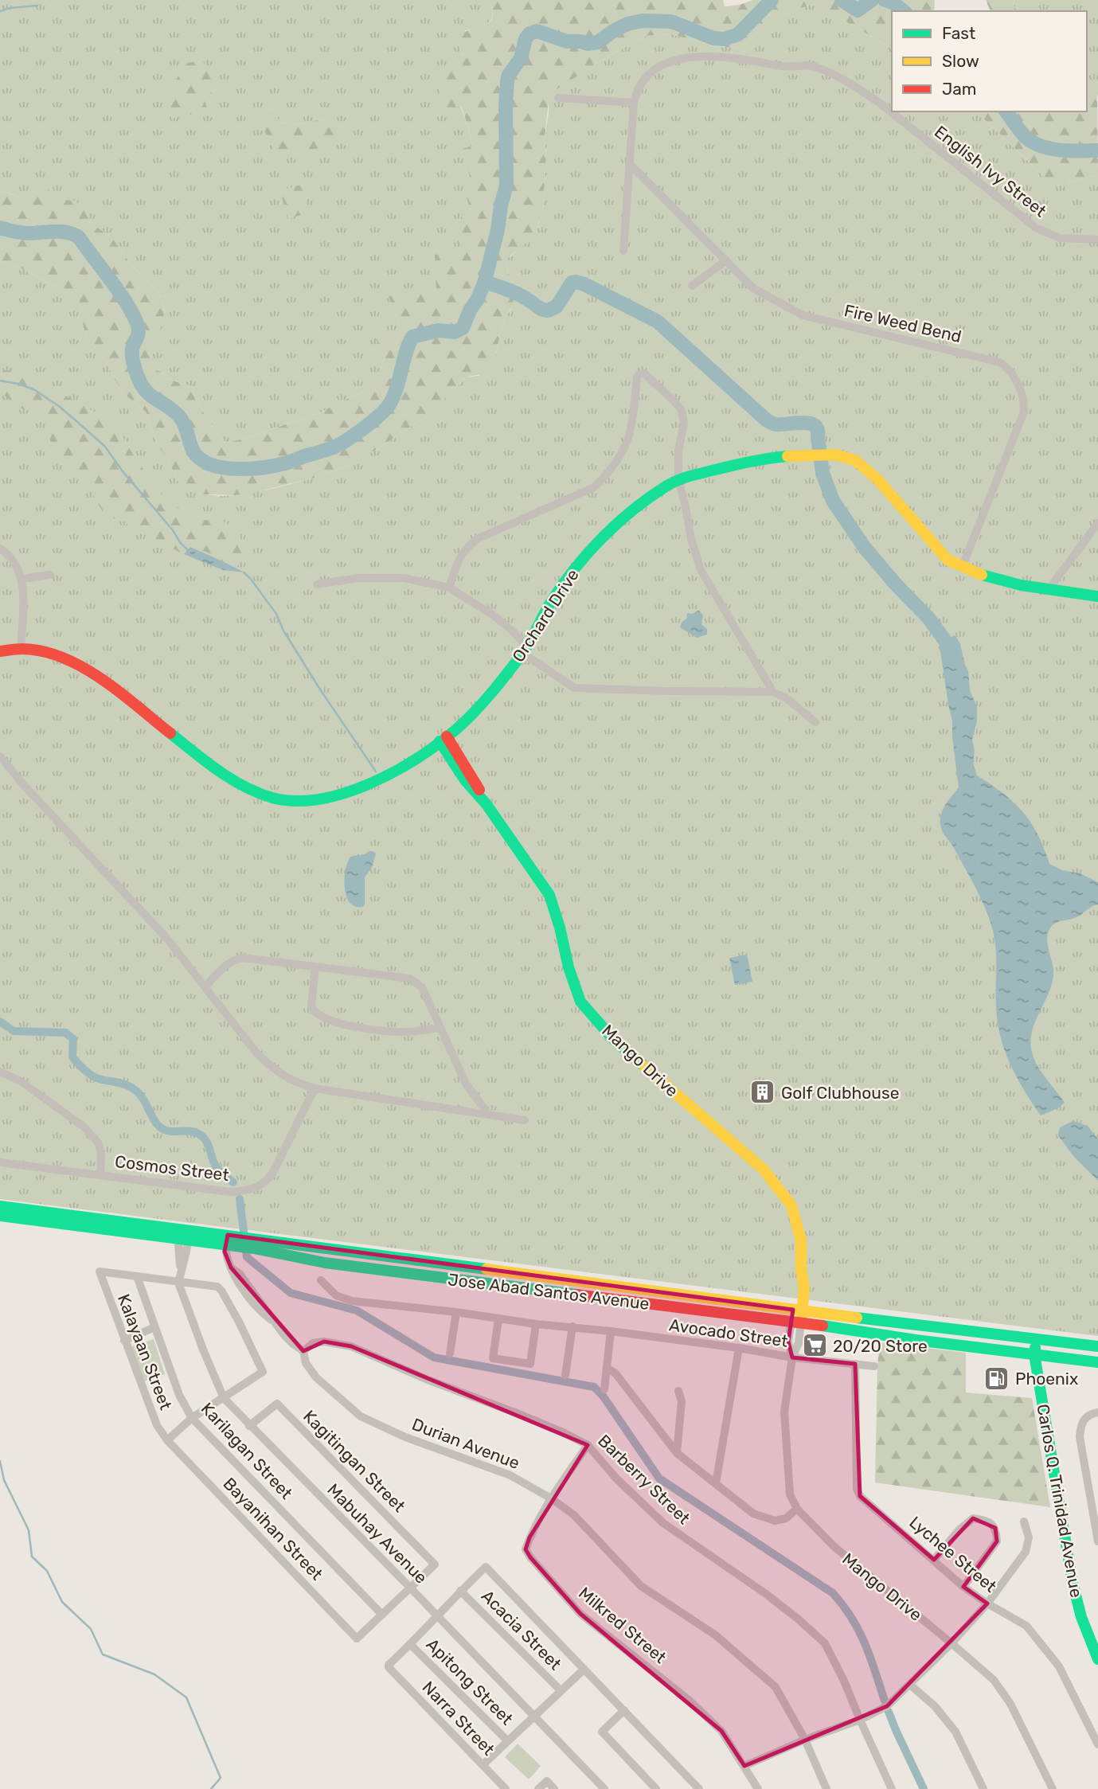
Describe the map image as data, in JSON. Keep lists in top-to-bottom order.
{
  "streets": {
    "main road": [
      "Orchard Drive",
      "Mango Drive",
      "Jose Abad Santos Avenue",
      "Carlos Q. Trinidad Avenue"
    ],
    "street": [
      "English Ivy Street",
      "Fire Weed Bend",
      "Cosmos Street",
      "Avocado Street",
      "Kalayaan Street",
      "Durian Avenue",
      "Karilagan Street",
      "Kagitingan Street",
      "Barberry Street",
      "Bayanihan Street",
      "Mabuhay Avenue",
      "Lychee Street",
      "Milkred Street",
      "Acacia Street",
      "Apitong Street",
      "Narra Street"
    ]
  },
  "crossings": [
    ["English Ivy Street", "Fire Weed Bend"],
    ["Fire Weed Bend", "Orchard Drive"],
    ["Orchard Drive", "Mango Drive"],
    ["Mango Drive", "Jose Abad Santos Avenue"],
    ["Mango Drive", "Avocado Street"],
    ["Jose Abad Santos Avenue", "Durian Avenue"],
    ["Jose Abad Santos Avenue", "Carlos Q. Trinidad Avenue"],
    ["Avocado Street", "Lychee Street"],
    ["Kalayaan Street", "Karilagan Street"],
    ["Kalayaan Street", "Bayanihan Street"],
    ["Durian Avenue", "Barberry Street"],
    ["Durian Avenue", "Milkred Street"],
    ["Karilagan Street", "Bayanihan Street"],
    ["Kagitingan Street", "Mabuhay Avenue"],
    ["Barberry Street", "Milkred Street"],
    ["Apitong Street", "Narra Street"]
  ],
  "places": {
    "building": ["Golf Clubhouse"],
    "supermarket": ["20/20 Store"],
    "fuel station": ["Phoenix"]
  },
  "legend": ["Fast", "Slow", "Jam"]
}
